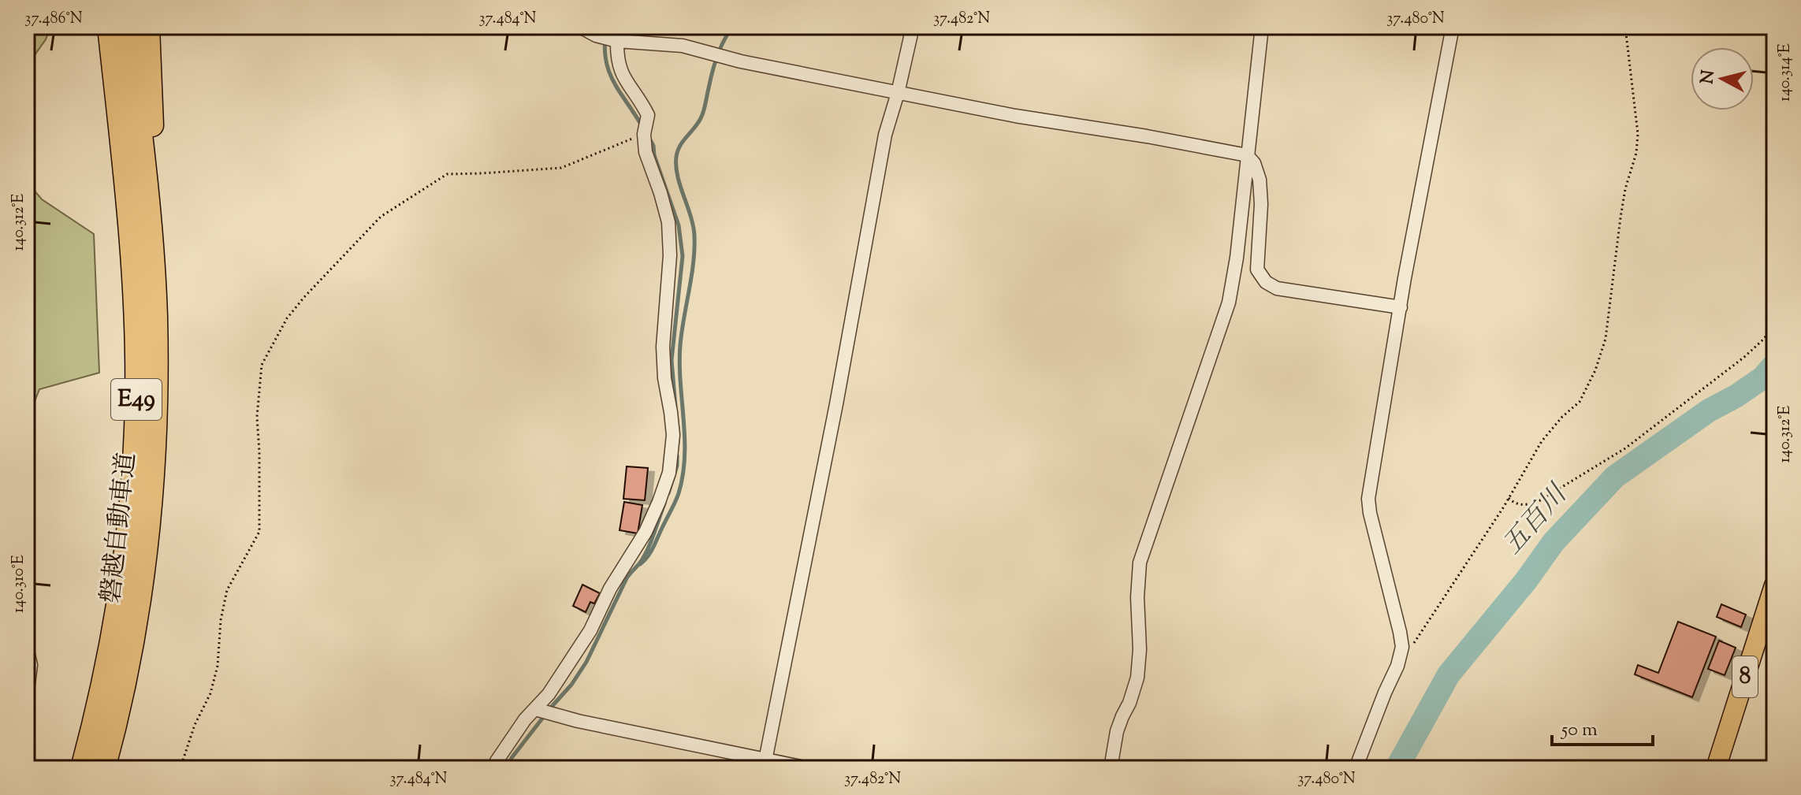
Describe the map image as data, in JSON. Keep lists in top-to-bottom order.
{
  "streets": {
    "highway": ["E49", "磐越自動車道"],
    "main road": ["8"]
  },
  "water": ["五百川"],
  "scale_bar": "50 m",
  "north": "left",
  "coordinates": [
    "37.486°N",
    "37.484°N",
    "37.482°N",
    "37.480°N",
    "140.314°E",
    "140.312°E",
    "140.310°E"
  ]
}
